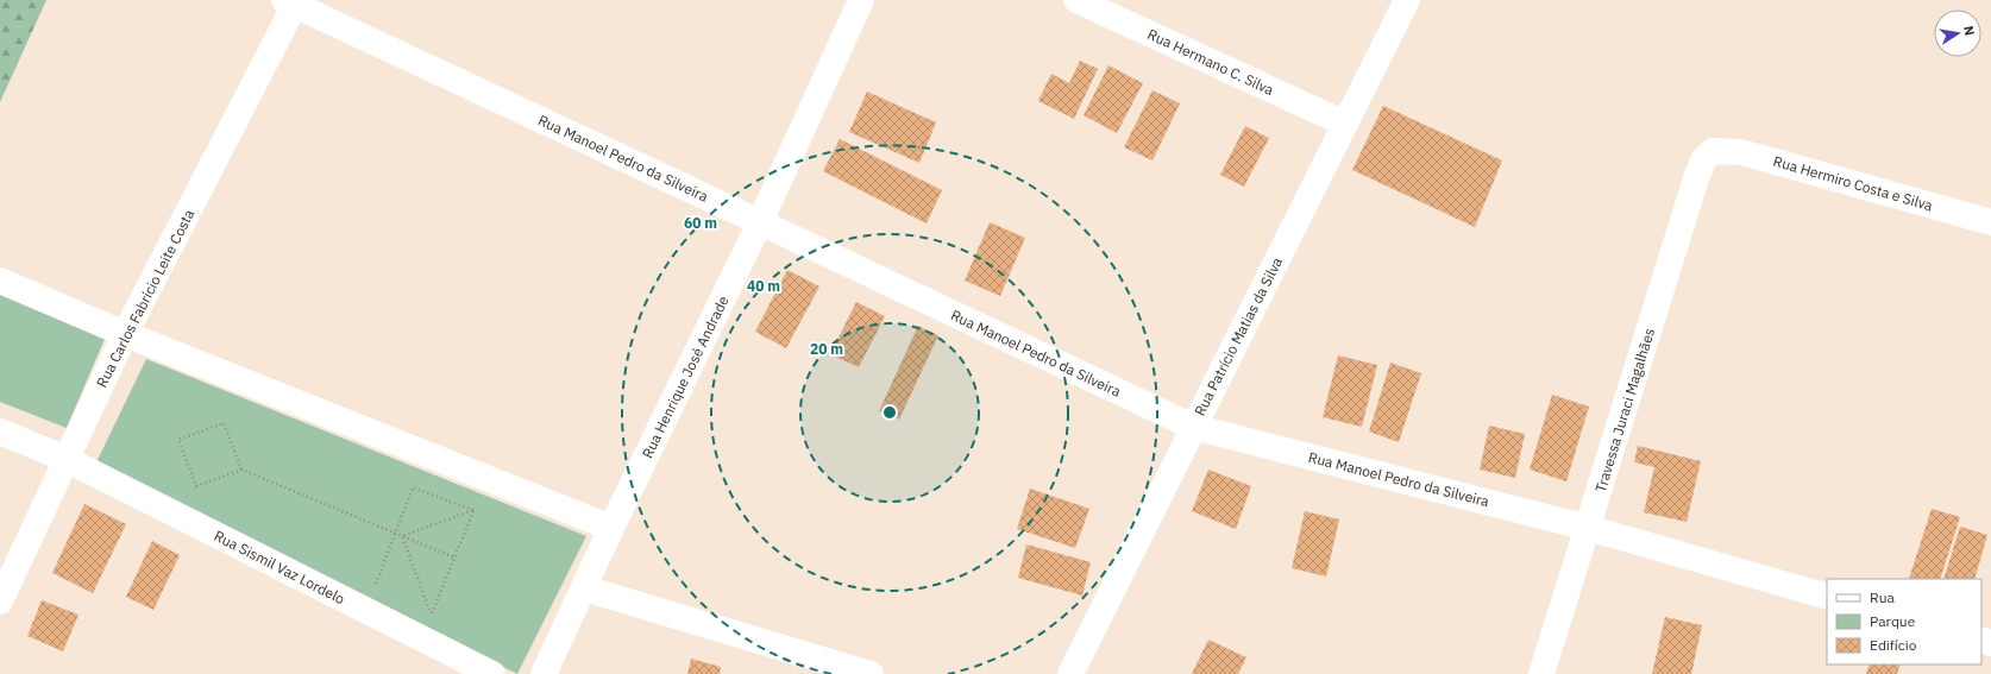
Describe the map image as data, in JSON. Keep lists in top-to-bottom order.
{
  "streets": {
    "street": [
      "Rua Hermano C. Silva",
      "Rua Manoel Pedro da Silveira",
      "Rua Hermiro Costa e Silva",
      "Rua Carlos Fabrício Leite Costa",
      "Rua Patrício Matias da Silva",
      "Rua Henrique José Andrade",
      "Travessa Juraci Magalhães",
      "Rua Sismil Vaz Lordelo"
    ]
  },
  "crossings": [
    ["Rua Hermano C. Silva", "Rua Patrício Matias da Silva"],
    ["Rua Manoel Pedro da Silveira", "Rua Carlos Fabrício Leite Costa"],
    ["Rua Manoel Pedro da Silveira", "Rua Patrício Matias da Silva"],
    ["Rua Manoel Pedro da Silveira", "Rua Henrique José Andrade"],
    ["Rua Manoel Pedro da Silveira", "Travessa Juraci Magalhães"],
    ["Rua Hermiro Costa e Silva", "Travessa Juraci Magalhães"],
    ["Rua Carlos Fabrício Leite Costa", "Rua Sismil Vaz Lordelo"]
  ],
  "legend": ["Rua", "Parque", "Edifício"],
  "north": "right",
  "rings": ["60 m", "40 m", "20 m"]
}
